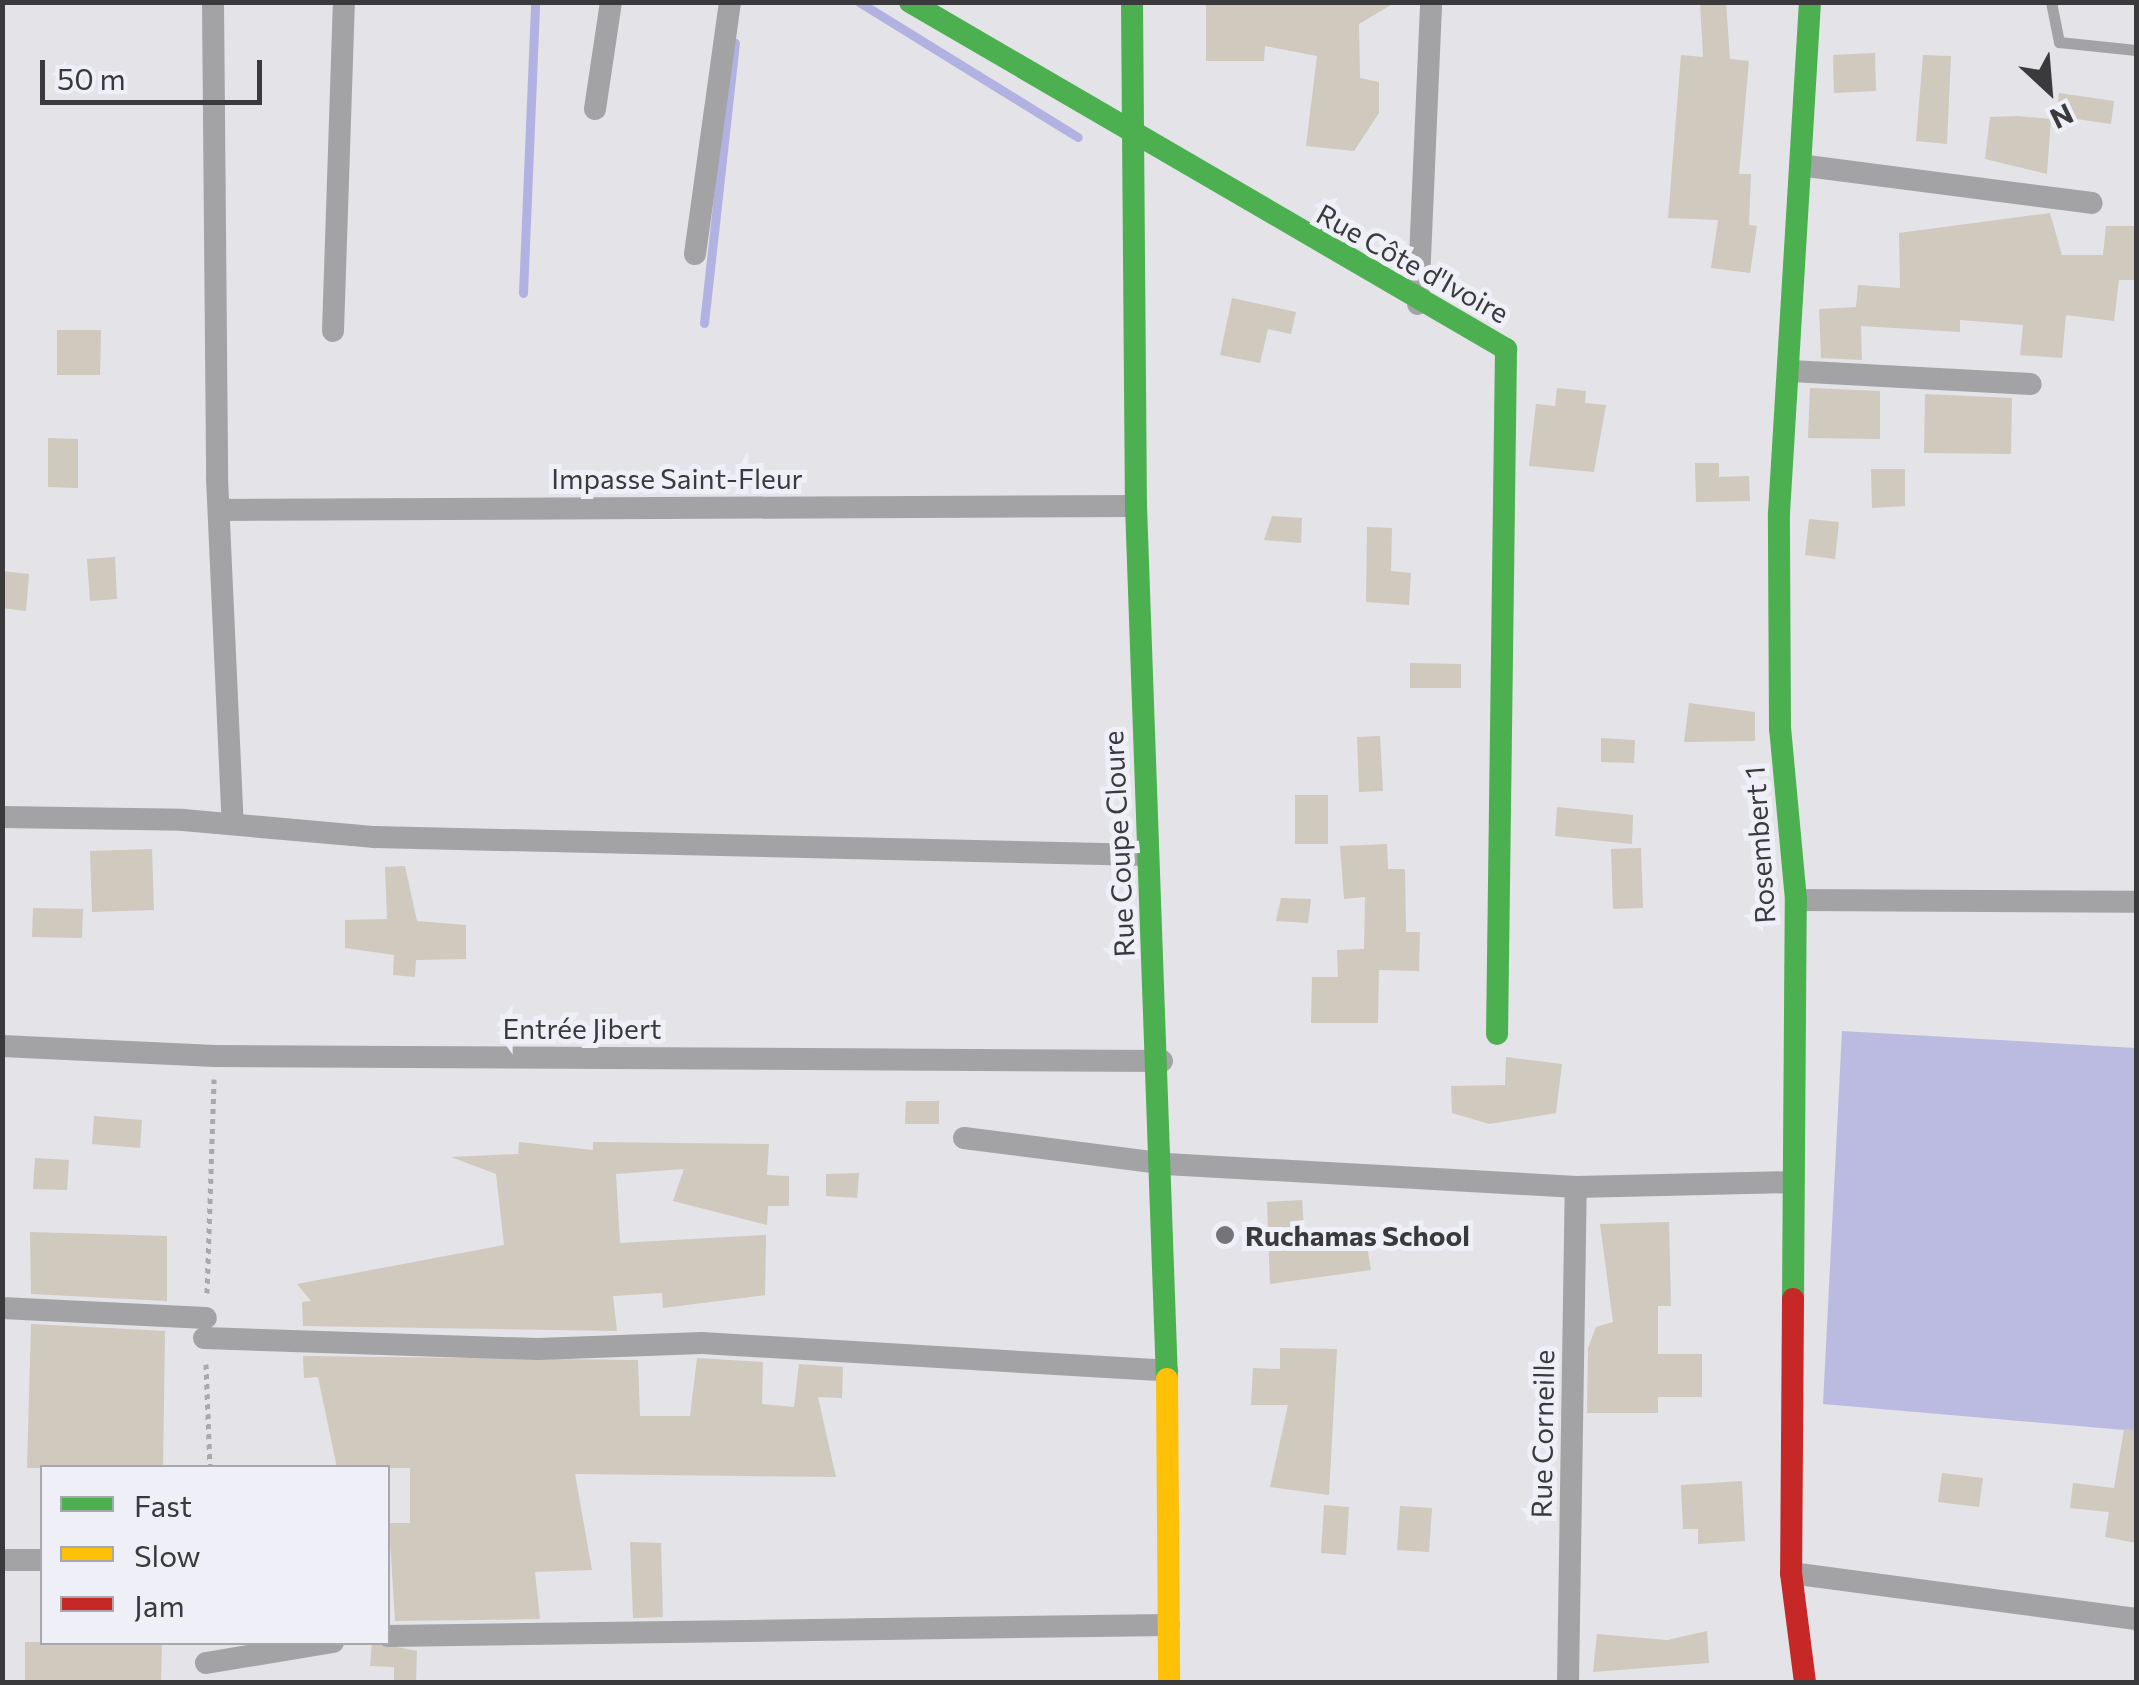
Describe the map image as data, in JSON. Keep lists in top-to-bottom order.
{
  "streets": {
    "street": [
      "Rue Côte d'Ivoire",
      "Impasse Saint-Fleur",
      "Rue Coupe Cloure",
      "Rosembert 1",
      "Entrée Jibert",
      "Rue Corneille"
    ]
  },
  "crossings": [
    ["Rue Côte d'Ivoire", "Rue Coupe Cloure"],
    ["Impasse Saint-Fleur", "Rue Coupe Cloure"],
    ["Rue Coupe Cloure", "Entrée Jibert"]
  ],
  "places": ["Ruchamas School"],
  "legend": ["Fast", "Slow", "Jam"],
  "scale_bar": "50 m",
  "north": "bottom right"
}
